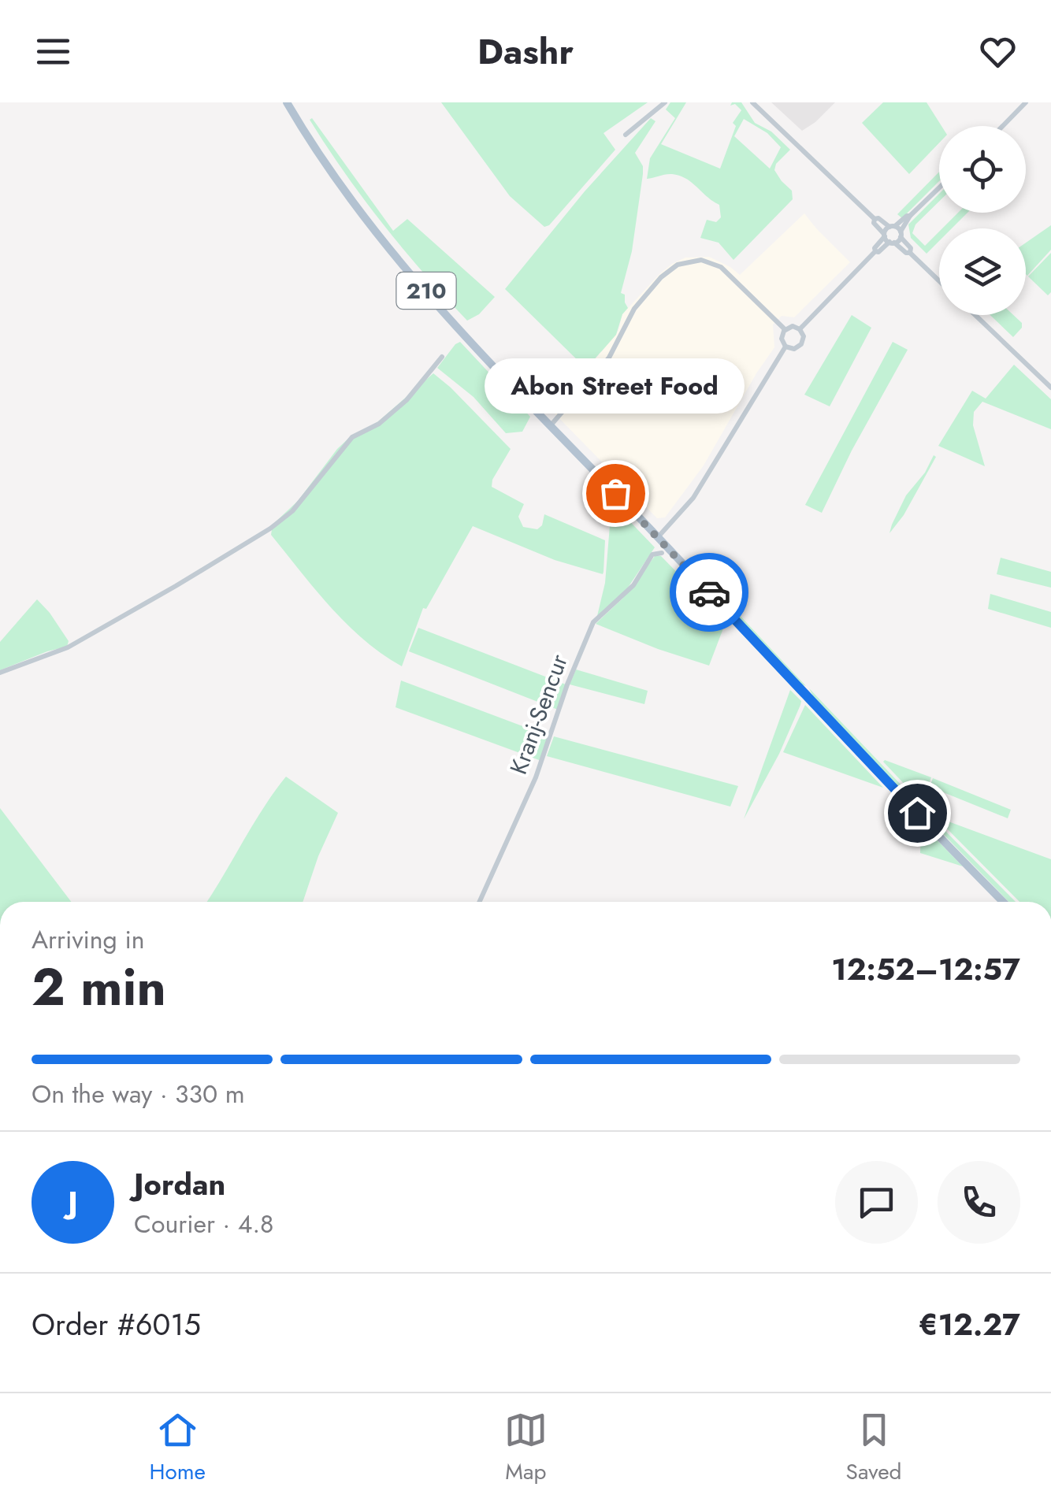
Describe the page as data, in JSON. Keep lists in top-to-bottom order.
{
  "streets": {
    "main road": ["210"],
    "street": ["Kranj-Sencur"]
  },
  "places": ["Abon Street Food"],
  "page": {
    "header": "Dashr",
    "bubble": "Abon Street Food",
    "heading": ["2 min", "Arriving in", "12:52–12:57"],
    "panel": [
      "Jordan",
      "Courier · 4.8",
      "Order #6015",
      "€12.27"
    ],
    "bar": "On the way · 330 m",
    "round": "J",
    "tabs": ["Home", "Map", "Saved"]
  }
}
